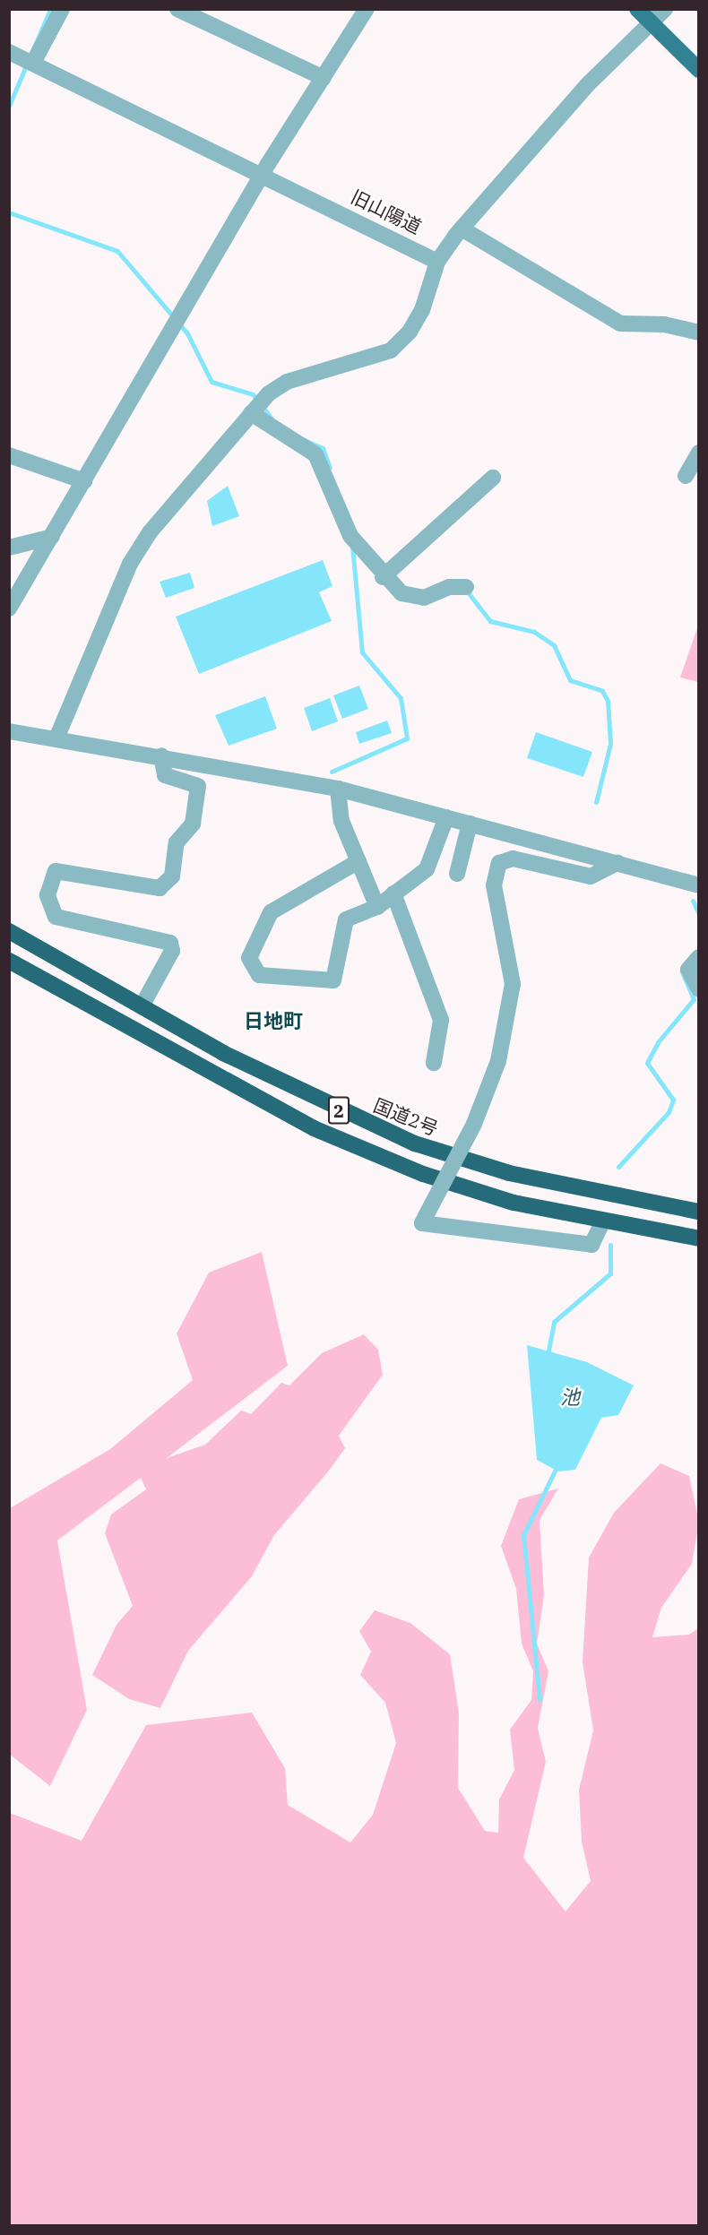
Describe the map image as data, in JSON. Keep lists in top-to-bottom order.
{
  "streets": {
    "highway": ["2", "国道2号"],
    "street": ["旧山陽道"]
  },
  "districts": ["日地町"],
  "water": ["池"]
}
